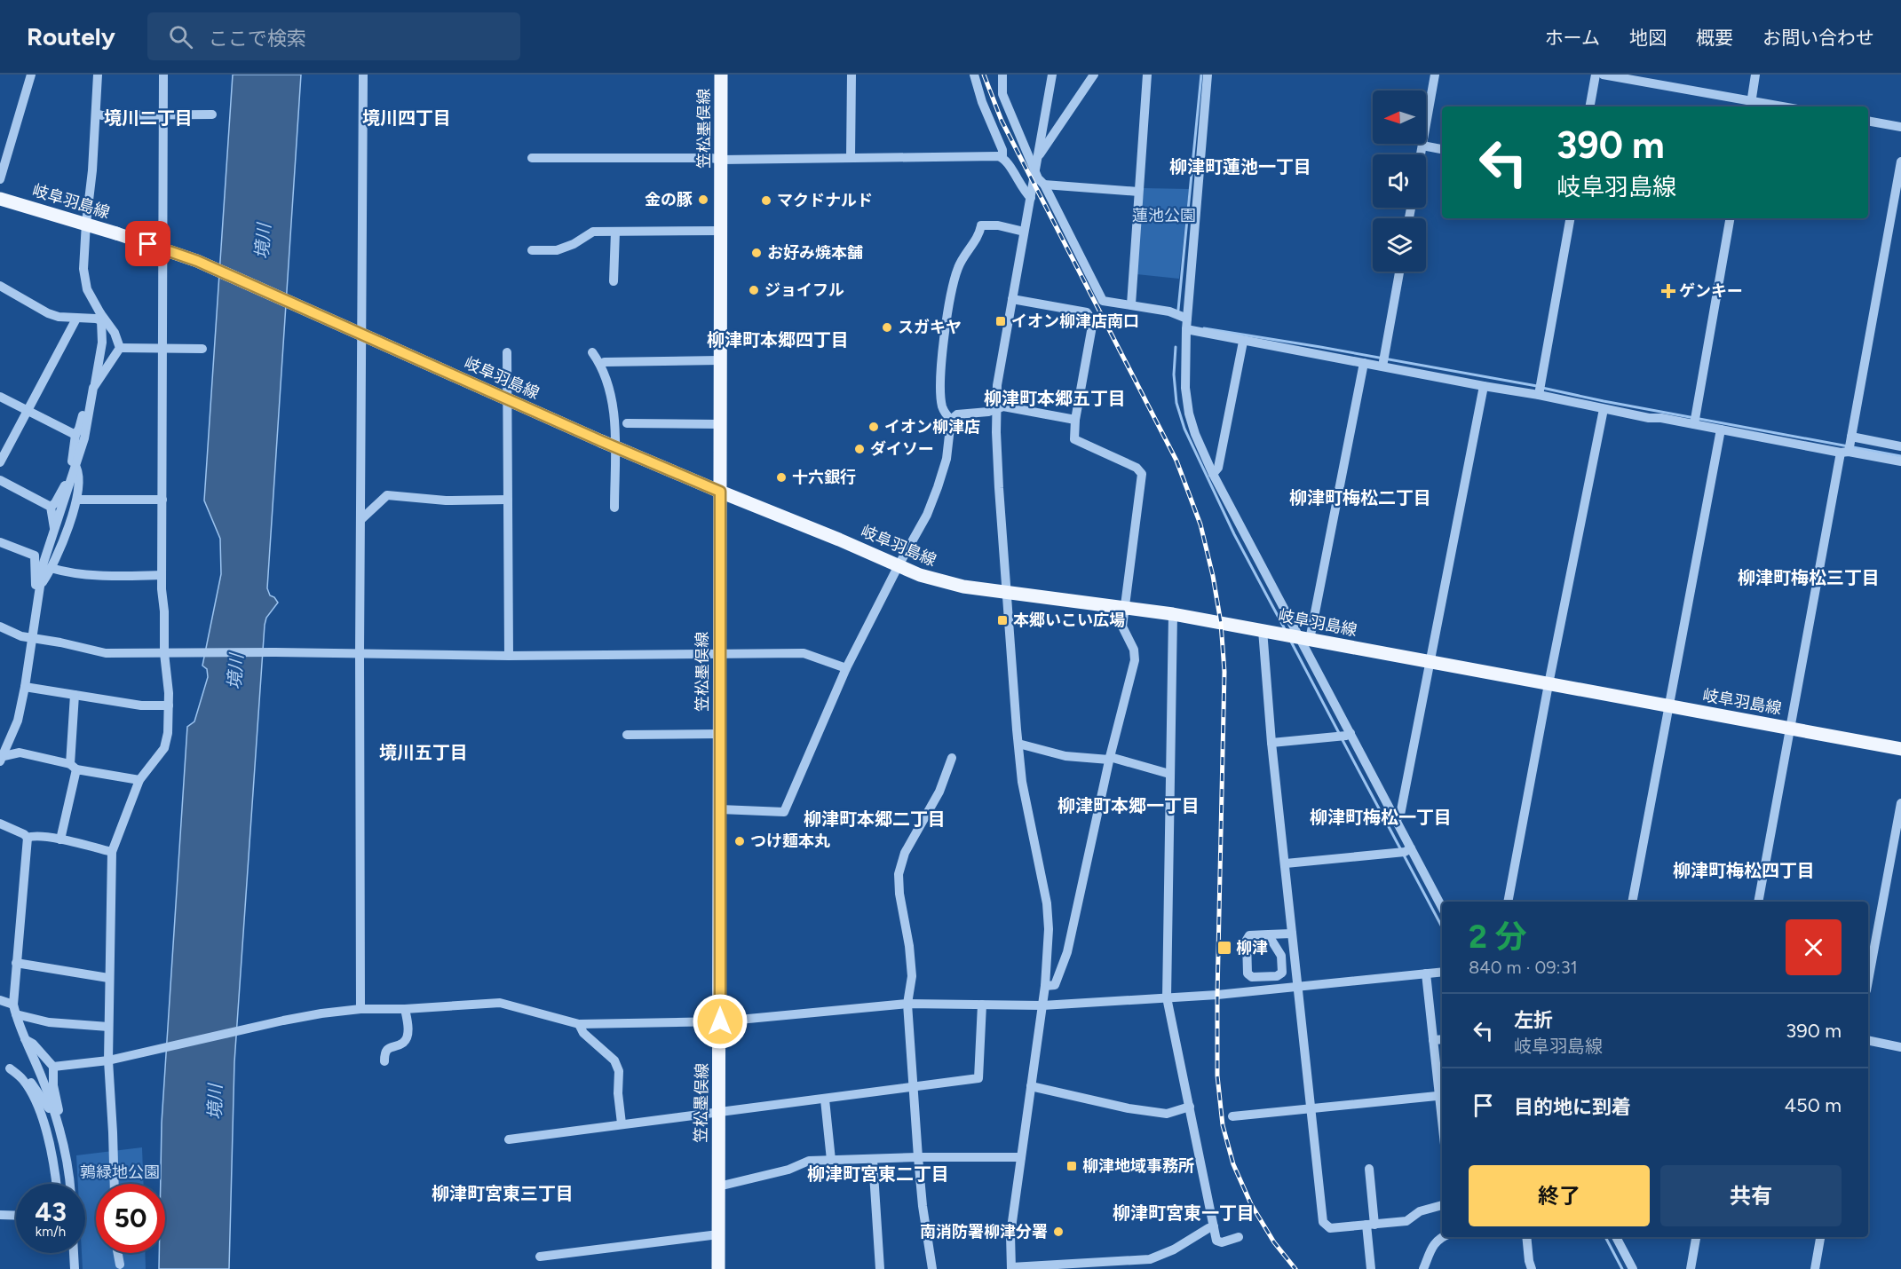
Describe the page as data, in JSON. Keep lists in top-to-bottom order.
{
  "streets": {
    "main road": ["笠松墨俣線", "岐阜羽島線"]
  },
  "crossings": [
    ["笠松墨俣線", "岐阜羽島線"]
  ],
  "districts": [
    "境川二丁目",
    "境川四丁目",
    "柳津町蓮池一丁目",
    "柳津町本郷四丁目",
    "柳津町本郷五丁目",
    "柳津町梅松二丁目",
    "柳津町梅松三丁目",
    "境川五丁目",
    "柳津町本郷一丁目",
    "柳津町梅松一丁目",
    "柳津町本郷二丁目",
    "柳津町梅松四丁目",
    "柳津町宮東二丁目",
    "柳津町宮東三丁目",
    "柳津町宮東一丁目"
  ],
  "water": ["境川"],
  "parks": ["蓮池公園", "鶉緑地公園"],
  "places": {
    "other": [
      "金の豚",
      "マクドナルド",
      "お好み焼本舗",
      "ジョイフル",
      "スガキヤ",
      "イオン柳津店",
      "ダイソー",
      "十六銀行",
      "つけ麺本丸",
      "南消防署柳津分署"
    ],
    "health": ["ゲンキー"],
    "transit": [
      "イオン柳津店南口",
      "本郷いこい広場",
      "柳津",
      "柳津地域事務所"
    ]
  },
  "north": "left",
  "page": {
    "header": "Routely",
    "search": "ここで検索",
    "nav": [
      "ホーム",
      "地図",
      "概要",
      "お問い合わせ"
    ],
    "turn": ["390 m", "岐阜羽島線"],
    "heading": ["2 分", "840 m · 09:31"],
    "list": [
      {
        "name": "左折",
        "note": "岐阜羽島線",
        "value": "390 m"
      },
      {
        "name": "目的地に到着",
        "value": "450 m"
      }
    ],
    "buttons": ["終了", "共有"],
    "speed": "43 km/h",
    "limit": "50"
  }
}
